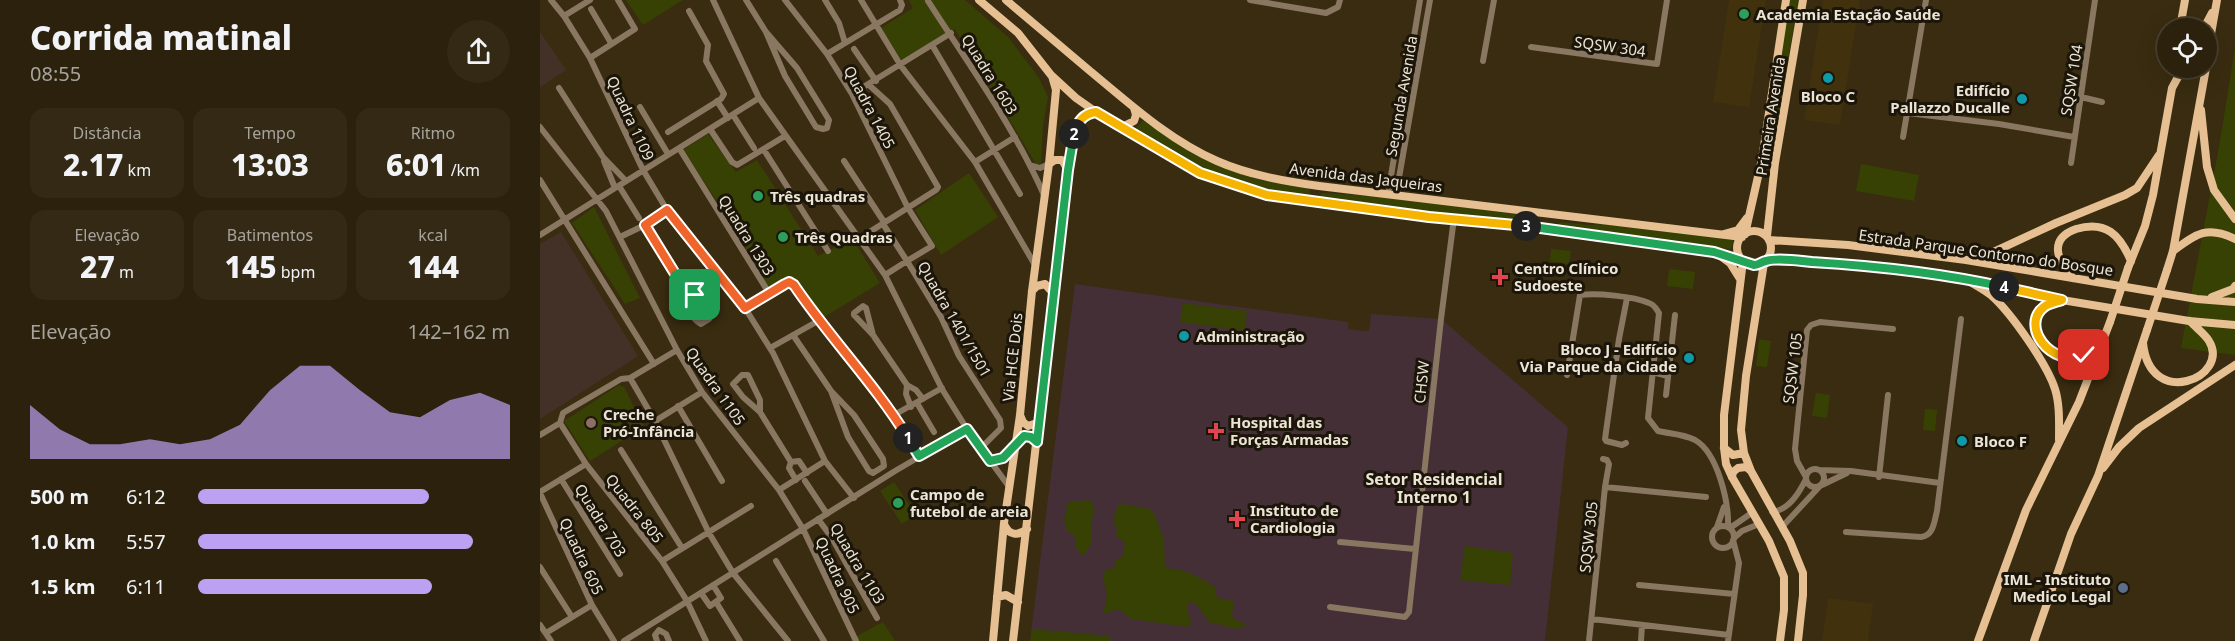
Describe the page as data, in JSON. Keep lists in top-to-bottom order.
{
  "streets": {
    "main road": [
      "Primeira Avenida",
      "Avenida das Jaqueiras",
      "Estrada Parque Contorno do Bosque",
      "Via HCE Dois"
    ],
    "street": [
      "SQSW 304",
      "Quadra 1603",
      "SQSW 104",
      "Segunda Avenida",
      "Quadra 1405",
      "Quadra 1109",
      "Quadra 1303",
      "Quadra 1401/1501",
      "SQSW 105",
      "CHSW",
      "Quadra 1105",
      "Quadra 805",
      "Quadra 703",
      "SQSW 305",
      "Quadra 605",
      "Quadra 1103",
      "Quadra 905"
    ]
  },
  "crossings": [
    ["Segunda Avenida", "Avenida das Jaqueiras"],
    ["Quadra 1405", "Quadra 1401/1501"],
    ["Primeira Avenida", "Avenida das Jaqueiras"],
    ["Primeira Avenida", "Estrada Parque Contorno do Bosque"],
    ["Quadra 1109", "Quadra 1105"],
    ["Avenida das Jaqueiras", "Estrada Parque Contorno do Bosque"],
    ["Avenida das Jaqueiras", "Via HCE Dois"],
    ["Avenida das Jaqueiras", "CHSW"],
    ["Quadra 1303", "Quadra 1103"],
    ["Quadra 805", "Quadra 703"],
    ["Quadra 703", "Quadra 605"],
    ["Quadra 1103", "Quadra 905"]
  ],
  "districts": ["Setor Residencial Interno 1"],
  "places": {
    "other": [
      "Academia Estação Saúde",
      "Bloco C",
      "Edifício Pallazzo Ducalle",
      "Três quadras",
      "Três Quadras",
      "Administração",
      "Bloco J - Edifício Via Parque da Cidade",
      "Creche Pró-Infância",
      "Bloco F",
      "Campo de futebol de areia",
      "IML - Instituto Medico Legal"
    ],
    "health": ["Centro Clínico Sudoeste", "Hospital das Forças Armadas", "Instituto de Cardiologia"]
  },
  "page": {
    "heading": ["Corrida matinal", "08:55"],
    "stats": [
      ["Distância", "2.17 km"],
      ["Tempo", "13:03"],
      ["Ritmo", "6:01 /km"],
      ["Elevação", "27 m"],
      ["Batimentos", "145 bpm"],
      ["kcal", "144"]
    ],
    "pins": [
      "2",
      "3",
      "4",
      "1"
    ],
    "chart": ["Elevação", "142–162 m"],
    "list": [
      {
        "name": "500 m",
        "note": "6:12"
      },
      {
        "name": "1.0 km",
        "note": "5:57"
      },
      {
        "name": "1.5 km",
        "note": "6:11"
      }
    ]
  }
}
